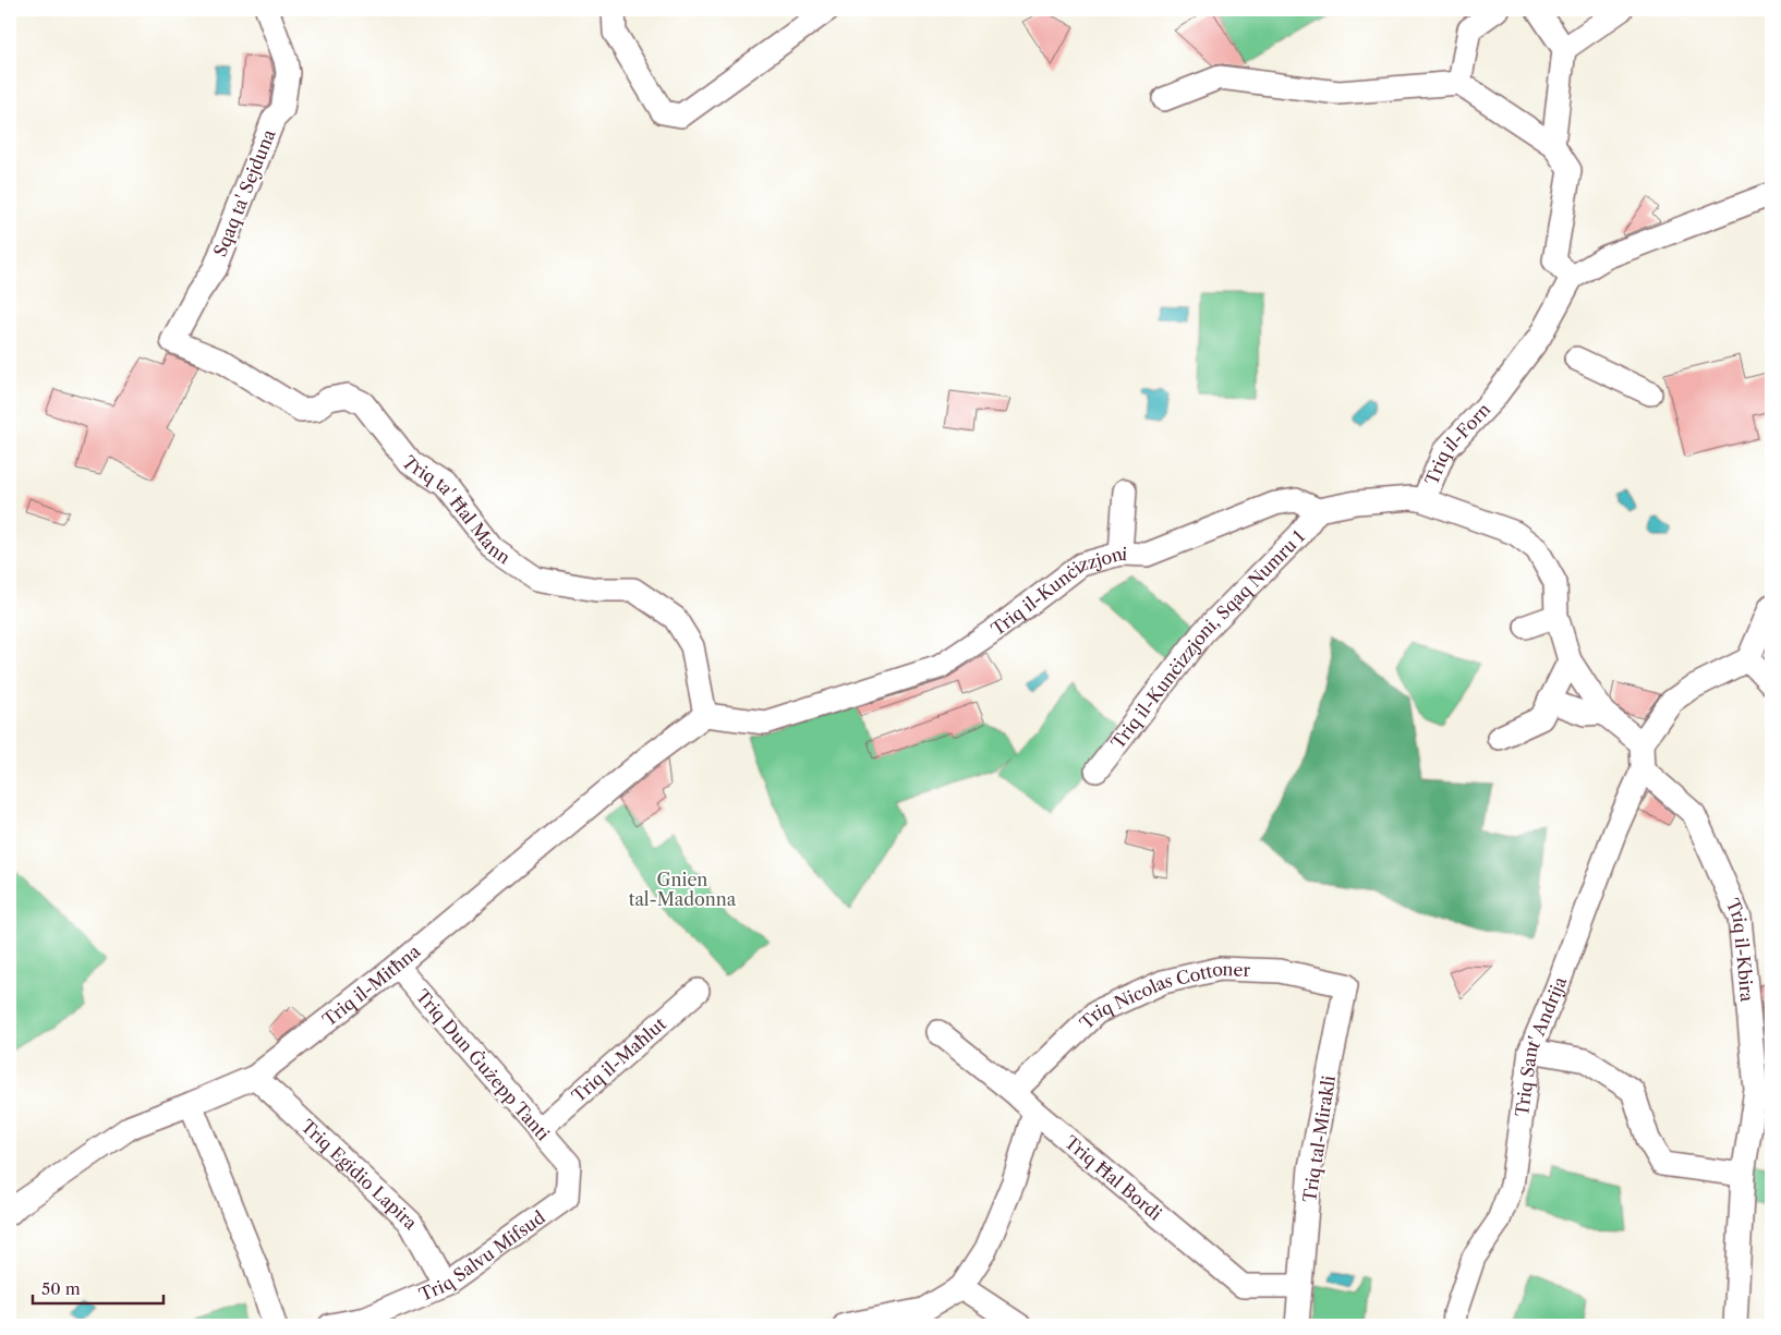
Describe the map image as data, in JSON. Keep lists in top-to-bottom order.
{
  "streets": {
    "street": [
      "Sqaq ta' Sejduna",
      "Triq il-Forn",
      "Triq ta' Ħal Mann",
      "Triq il-Kunċizzjoni",
      "Triq il-Kunċizzjoni, Sqaq Numru 1",
      "Triq il-Kbira",
      "Triq il-Mitħna",
      "Triq Nicolas Cottoner",
      "Triq Sant' Andrija",
      "Triq il-Maħlut",
      "Triq Dun Ġużepp Tanti",
      "Triq tal-Mirakli",
      "Triq Egidio Lapira",
      "Triq Ħal Bordi",
      "Triq Salvu Mifsud"
    ]
  },
  "crossings": [
    ["Sqaq ta' Sejduna", "Triq ta' Ħal Mann"],
    ["Triq ta' Ħal Mann", "Triq il-Kunċizzjoni"],
    ["Triq ta' Ħal Mann", "Triq il-Mitħna"],
    ["Triq il-Kunċizzjoni", "Triq il-Kunċizzjoni, Sqaq Numru 1"],
    ["Triq il-Kunċizzjoni", "Triq il-Mitħna"],
    ["Triq il-Kbira", "Triq Sant' Andrija"],
    ["Triq il-Mitħna", "Triq Dun Ġużepp Tanti"],
    ["Triq il-Mitħna", "Triq Egidio Lapira"],
    ["Triq Nicolas Cottoner", "Triq tal-Mirakli"],
    ["Triq Nicolas Cottoner", "Triq Ħal Bordi"],
    ["Triq il-Maħlut", "Triq Dun Ġużepp Tanti"],
    ["Triq Dun Ġużepp Tanti", "Triq Salvu Mifsud"],
    ["Triq tal-Mirakli", "Triq Ħal Bordi"],
    ["Triq Egidio Lapira", "Triq Salvu Mifsud"]
  ],
  "parks": ["Gnien tal-Madonna"],
  "scale_bar": "50 m"
}
